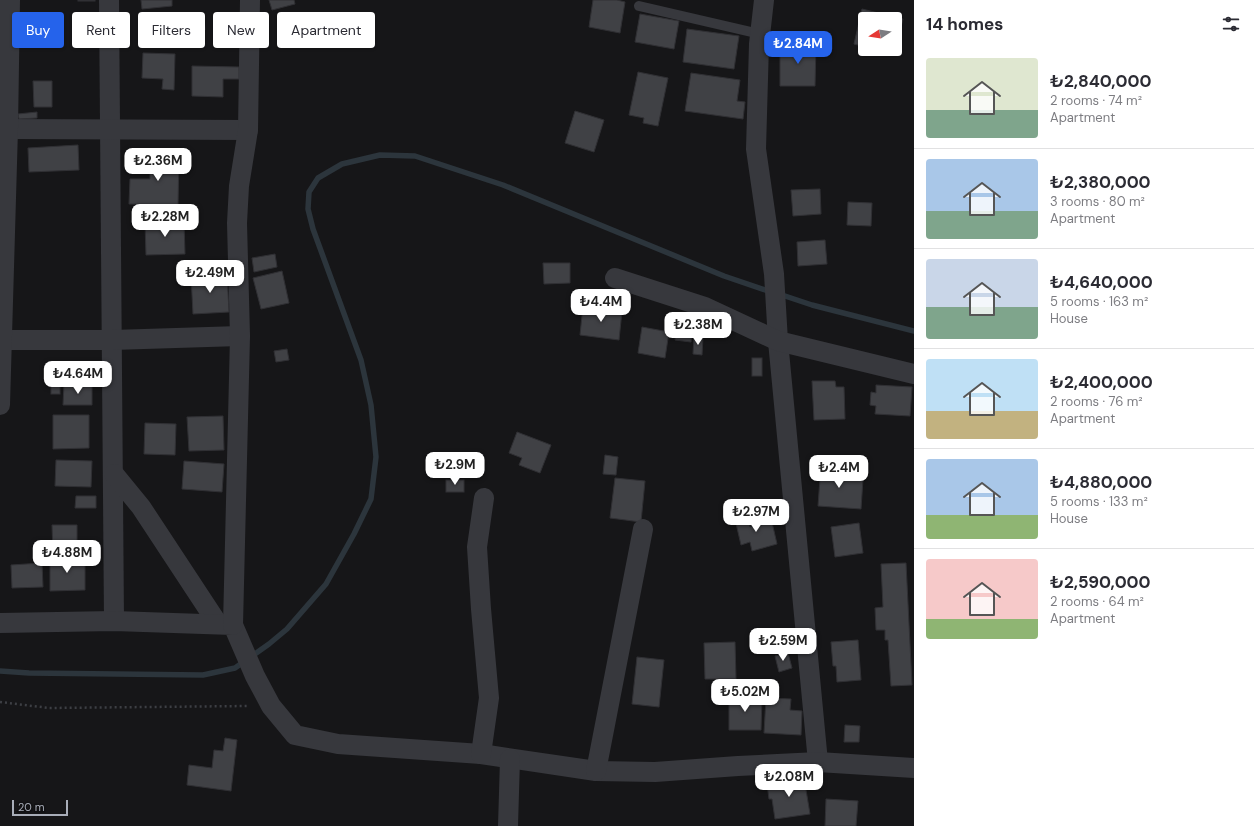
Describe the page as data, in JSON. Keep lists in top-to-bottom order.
{
  "scale_bar": "20 m",
  "north": "left",
  "page": {
    "heading": "14 homes",
    "chip": [
      "Buy",
      "Rent",
      "Filters",
      "New",
      "Apartment"
    ],
    "price": [
      "₺2.84M",
      "₺2.36M",
      "₺2.28M",
      "₺2.49M",
      "₺4.4M",
      "₺2.38M",
      "₺4.64M",
      "₺2.9M",
      "₺2.4M",
      "₺2.97M",
      "₺4.88M",
      "₺2.59M",
      "₺5.02M",
      "₺2.08M"
    ],
    "list": [
      {
        "name": "₺2,840,000",
        "note": "2 rooms · 74 m² · Apartment"
      },
      {
        "name": "₺2,380,000",
        "note": "3 rooms · 80 m² · Apartment"
      },
      {
        "name": "₺4,640,000",
        "note": "5 rooms · 163 m² · House"
      },
      {
        "name": "₺2,400,000",
        "note": "2 rooms · 76 m² · Apartment"
      },
      {
        "name": "₺4,880,000",
        "note": "5 rooms · 133 m² · House"
      },
      {
        "name": "₺2,590,000",
        "note": "2 rooms · 64 m² · Apartment"
      }
    ],
    "scale": "20 m"
  }
}
